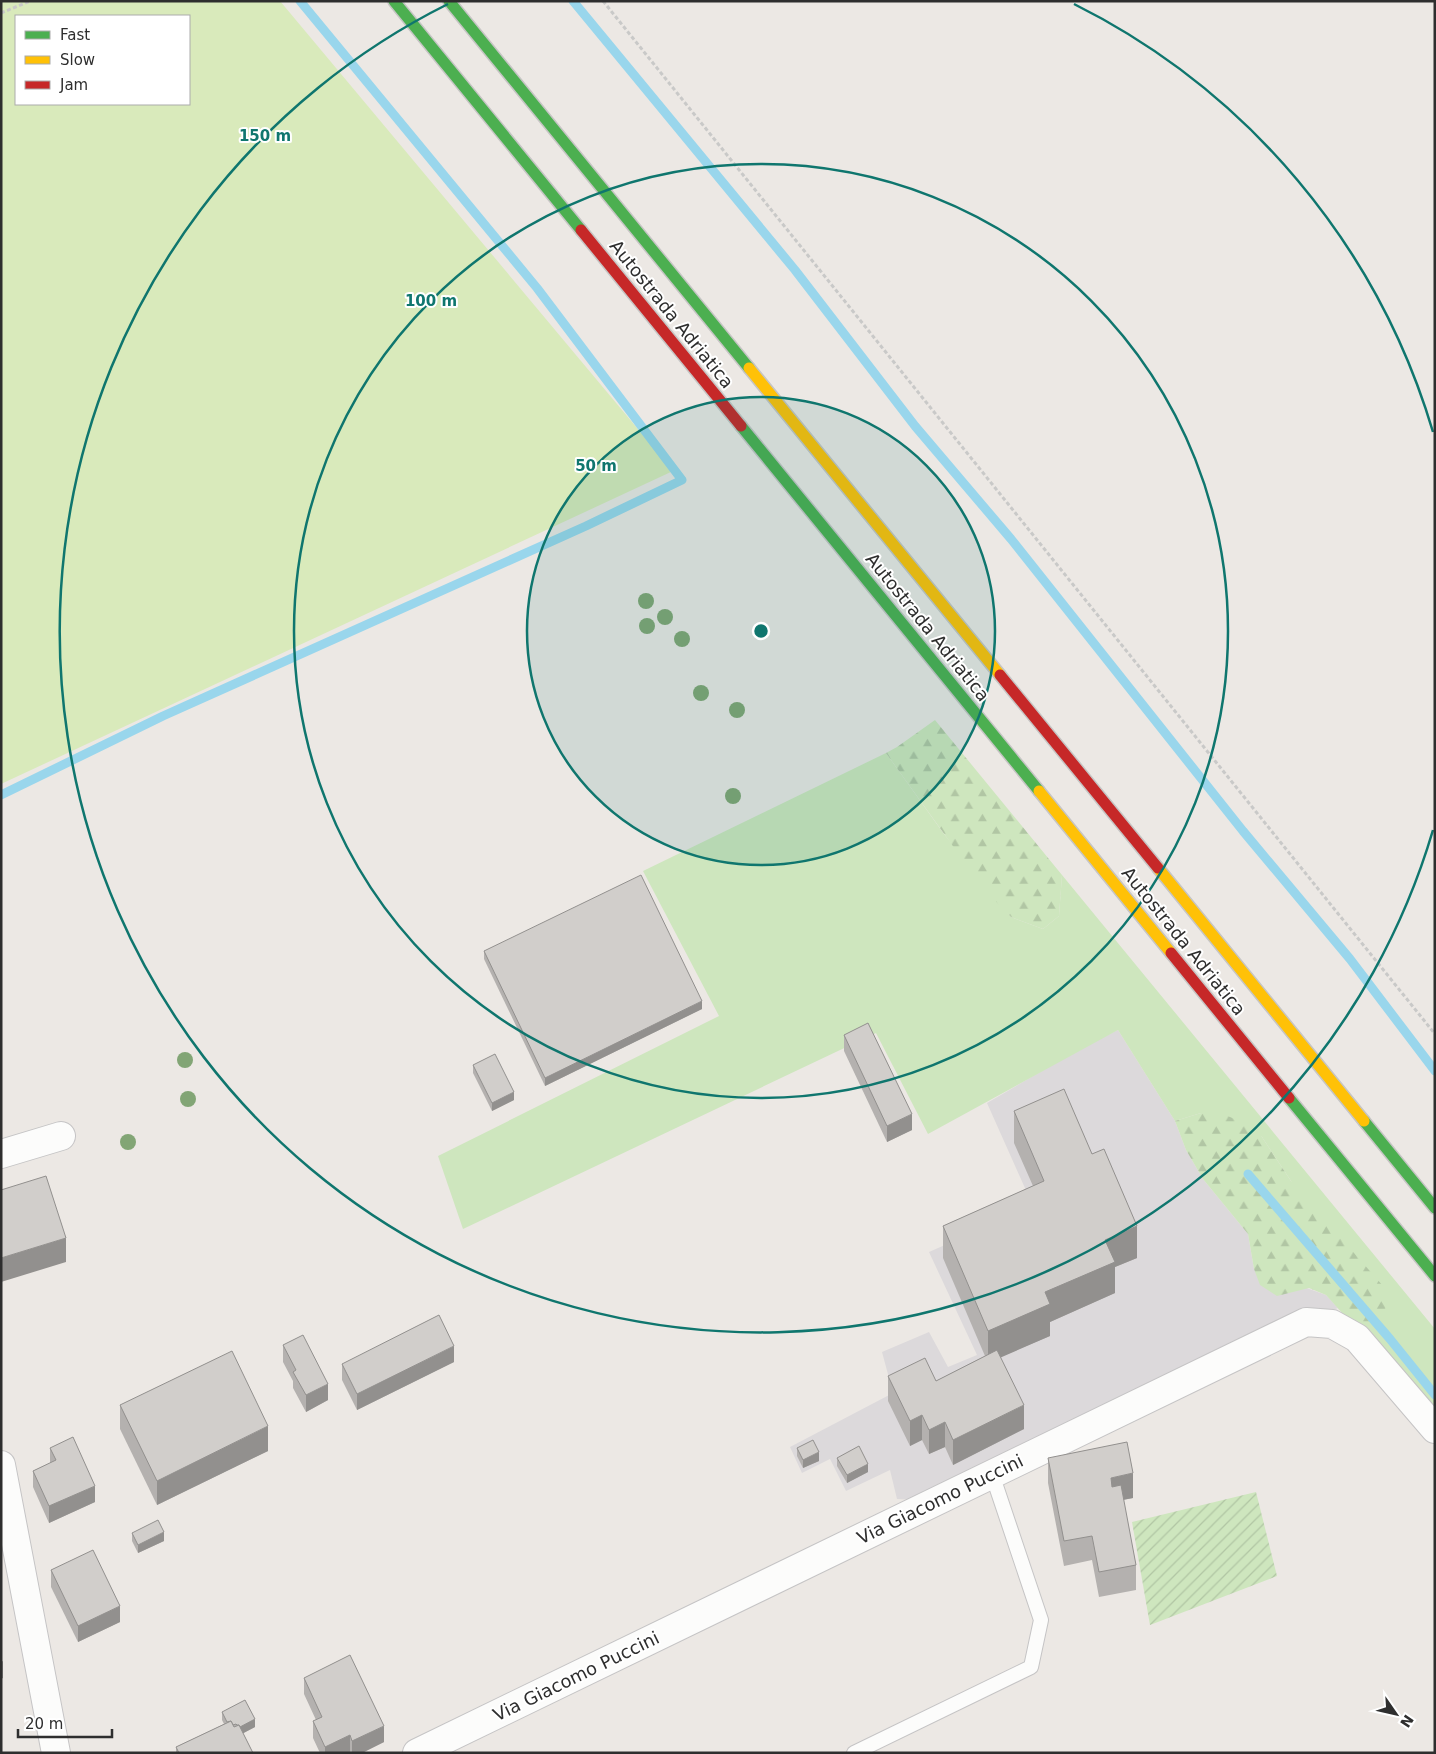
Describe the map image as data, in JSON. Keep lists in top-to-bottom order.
{
  "streets": {
    "highway": ["Autostrada Adriatica"],
    "street": ["Via Giacomo Puccini"]
  },
  "legend": ["Fast", "Slow", "Jam"],
  "scale_bar": "20 m",
  "north": "bottom right",
  "rings": ["150 m", "100 m", "50 m"]
}
